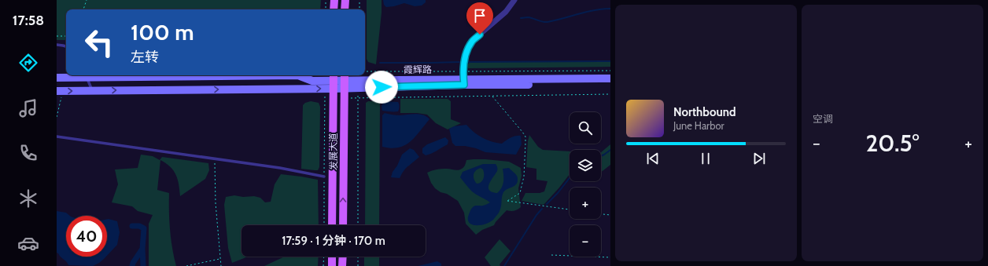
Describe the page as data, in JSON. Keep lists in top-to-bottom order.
{
  "streets": {
    "main road": ["发展大道"],
    "street": ["霞辉路"]
  },
  "crossings": [
    ["霞辉路", "发展大道"]
  ],
  "page": {
    "tabs": "17:58",
    "tile": "空调",
    "turn": ["100 m", "左转"],
    "song": ["Northbound", "June Harbor"],
    "map_buttons": ["+", "−"],
    "heat": ["−", "20.5°", "+"],
    "limit": "40",
    "trip": "17:59 · 1 分钟 · 170 m"
  }
}
